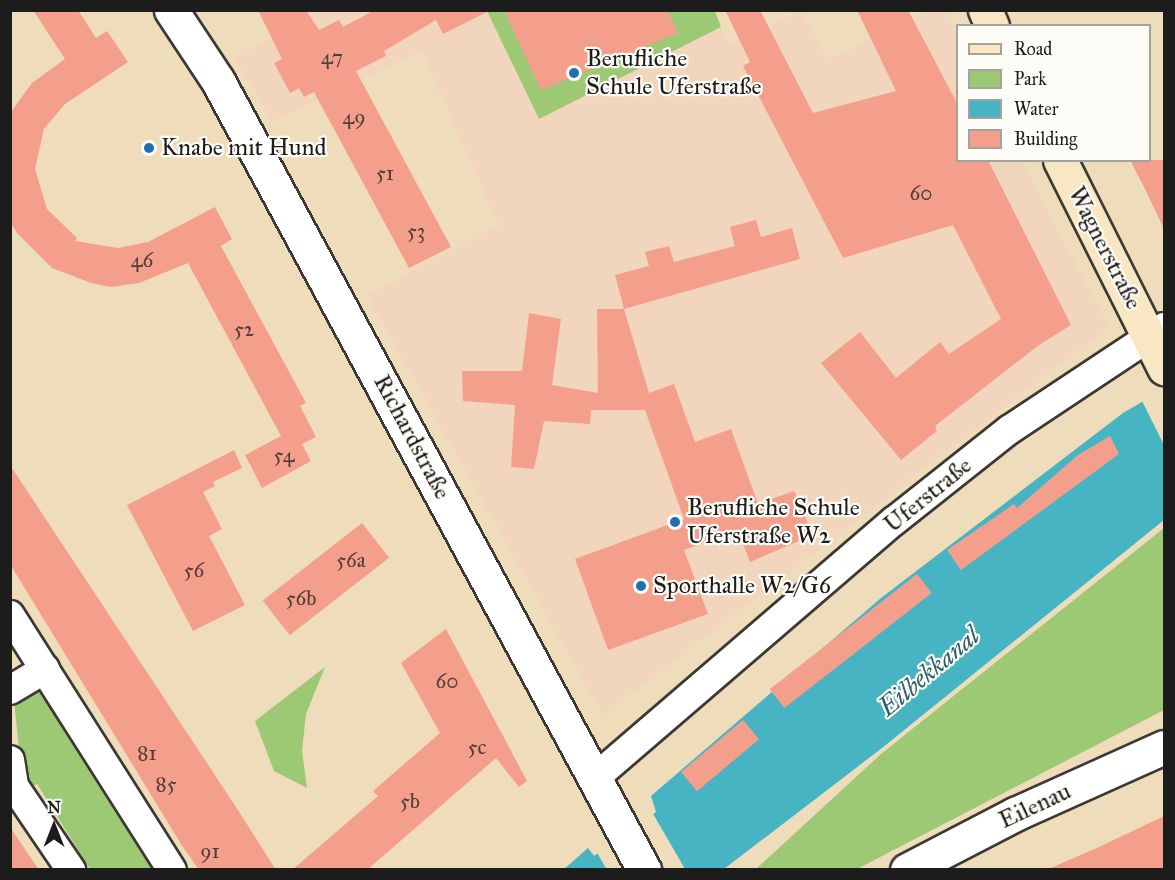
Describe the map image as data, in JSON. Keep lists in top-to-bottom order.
{
  "streets": {
    "main road": ["Wagnerstraße"],
    "street": ["Richardstraße", "Uferstraße", "Eilenau"]
  },
  "crossings": [
    ["Wagnerstraße", "Uferstraße"],
    ["Richardstraße", "Uferstraße"]
  ],
  "water": ["Eilbekkanal"],
  "places": [
    "Berufliche Schule Uferstraße",
    "Knabe mit Hund",
    "Berufliche Schule Uferstraße W2",
    "Sporthalle W2/G6"
  ],
  "house_numbers": [
    "47",
    "49",
    "51",
    "60",
    "53",
    "46",
    "52",
    "54",
    "56a",
    "56",
    "56b",
    "60",
    "5c",
    "81",
    "85",
    "5b",
    "91"
  ],
  "legend": [
    "Road",
    "Park",
    "Water",
    "Building"
  ],
  "north": "top"
}
